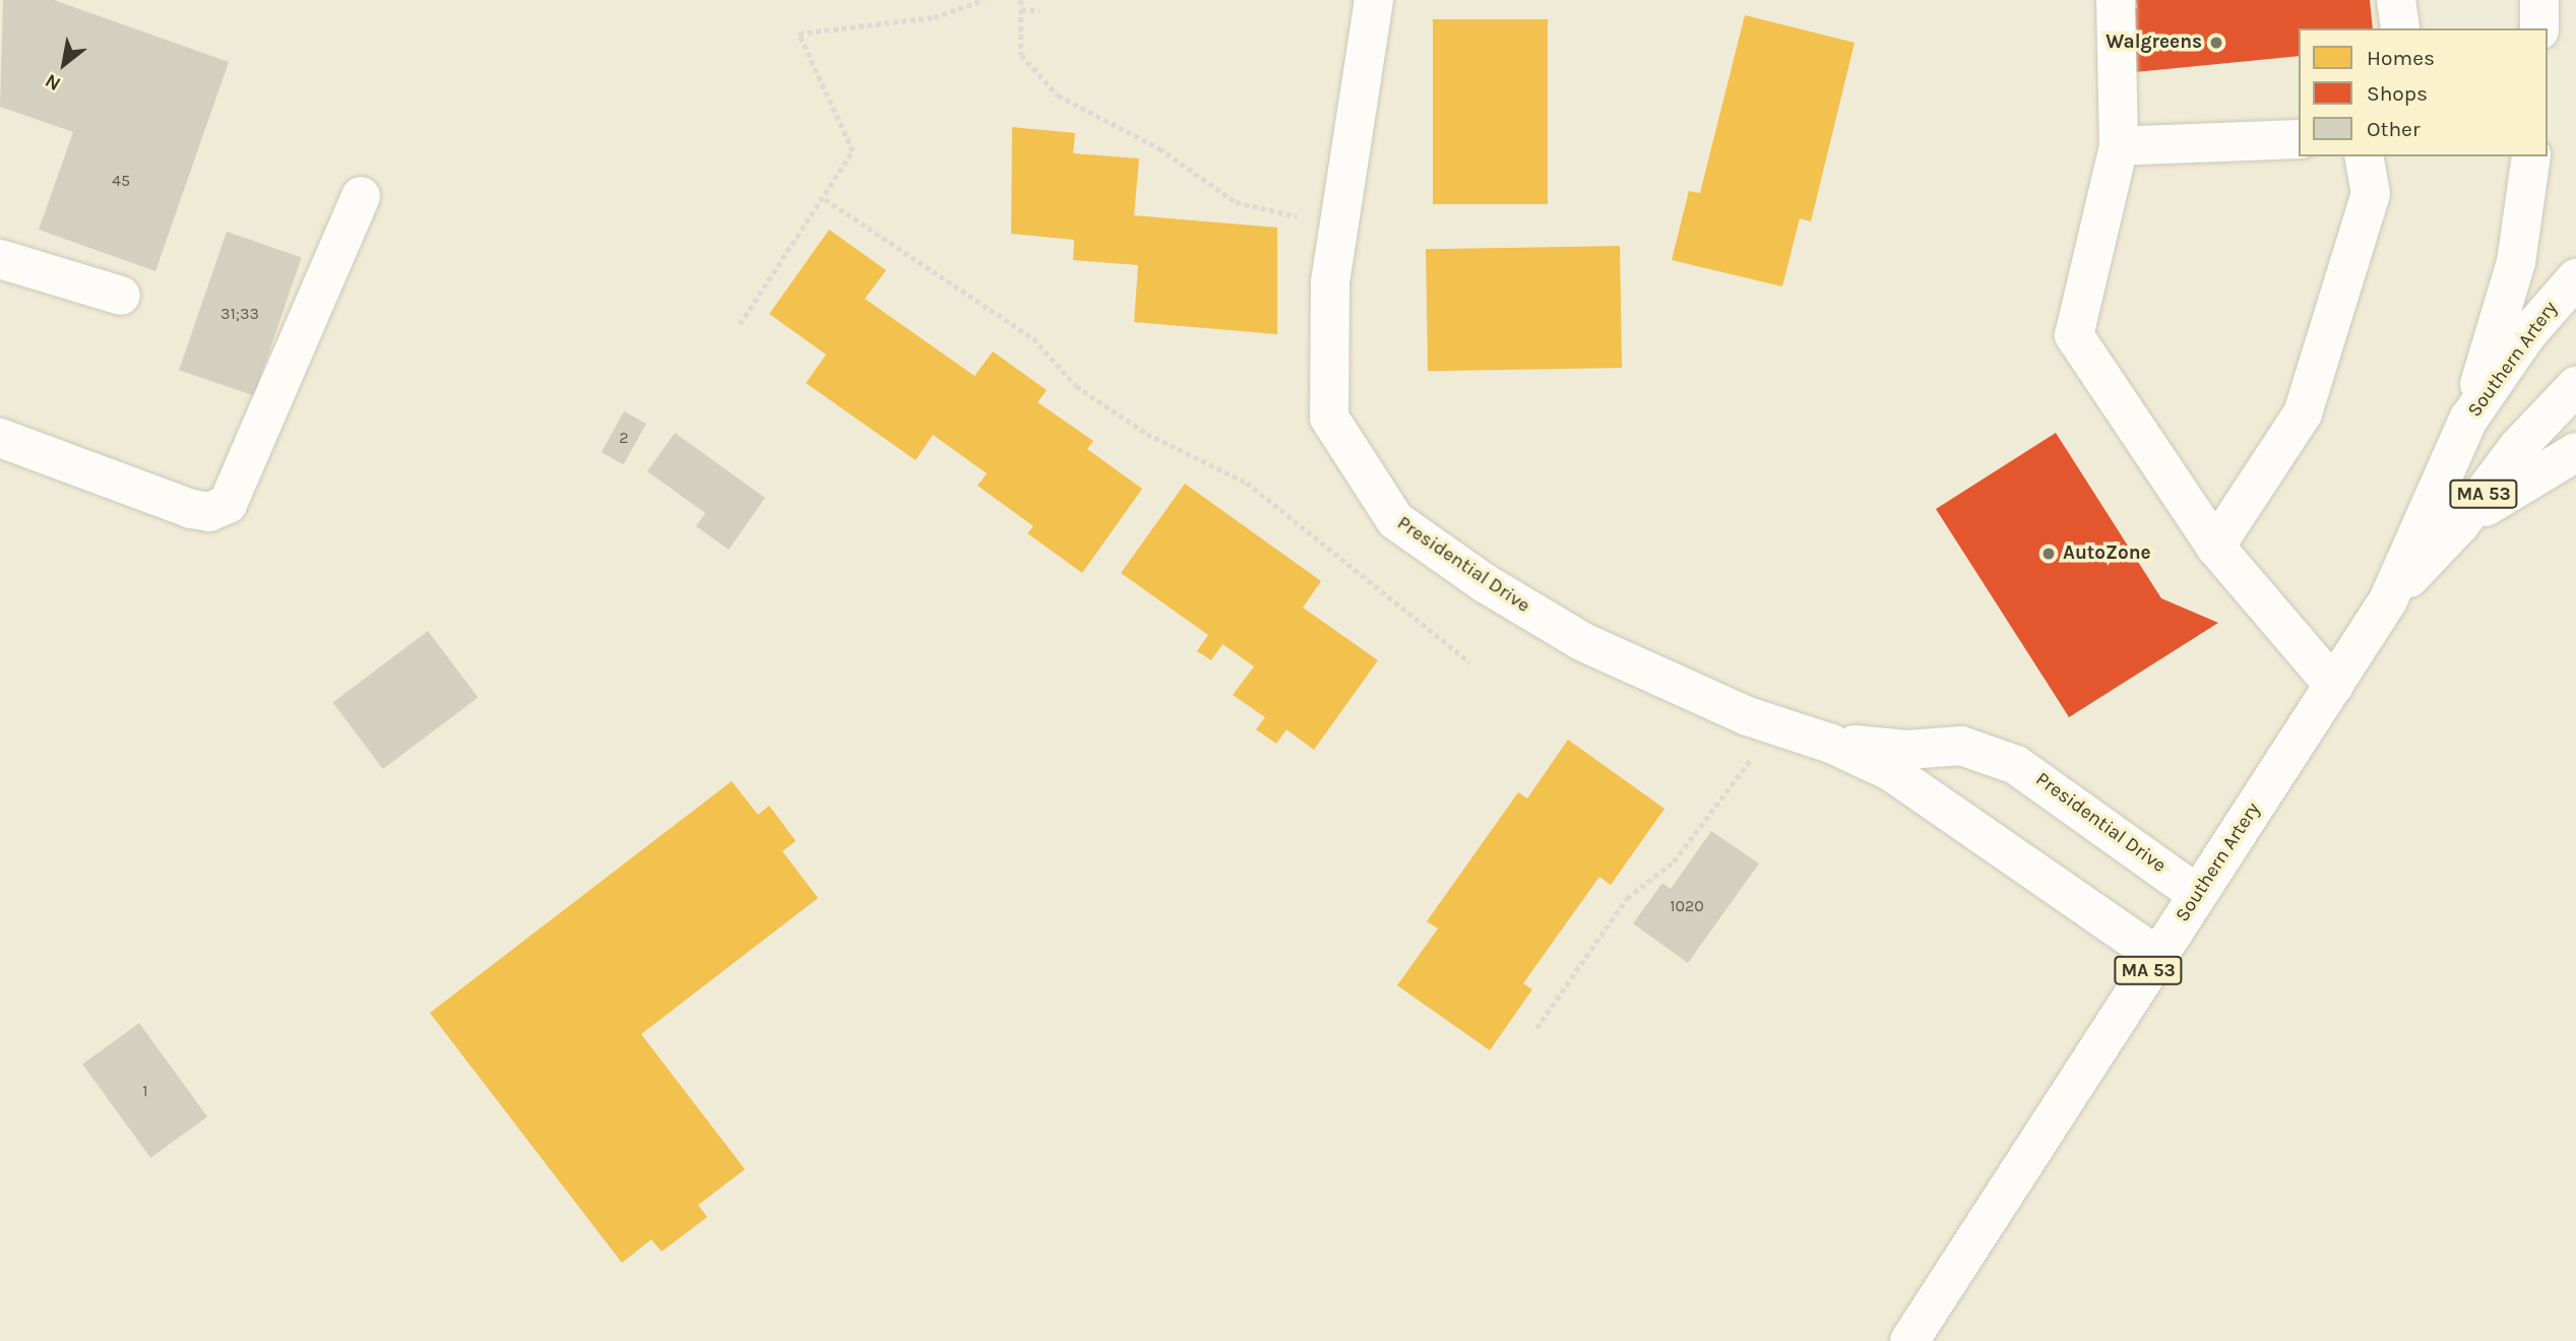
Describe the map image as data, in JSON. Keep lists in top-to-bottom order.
{
  "streets": {
    "main road": ["Southern Artery", "MA 53", "Presidential Drive"]
  },
  "crossings": [
    ["Southern Artery", "MA 53"],
    ["Southern Artery", "Presidential Drive"]
  ],
  "places": ["Walgreens", "AutoZone"],
  "house_numbers": [
    "45",
    "31;33",
    "2",
    "1020",
    "1"
  ],
  "legend": ["Homes", "Shops", "Other"],
  "north": "bottom left"
}
